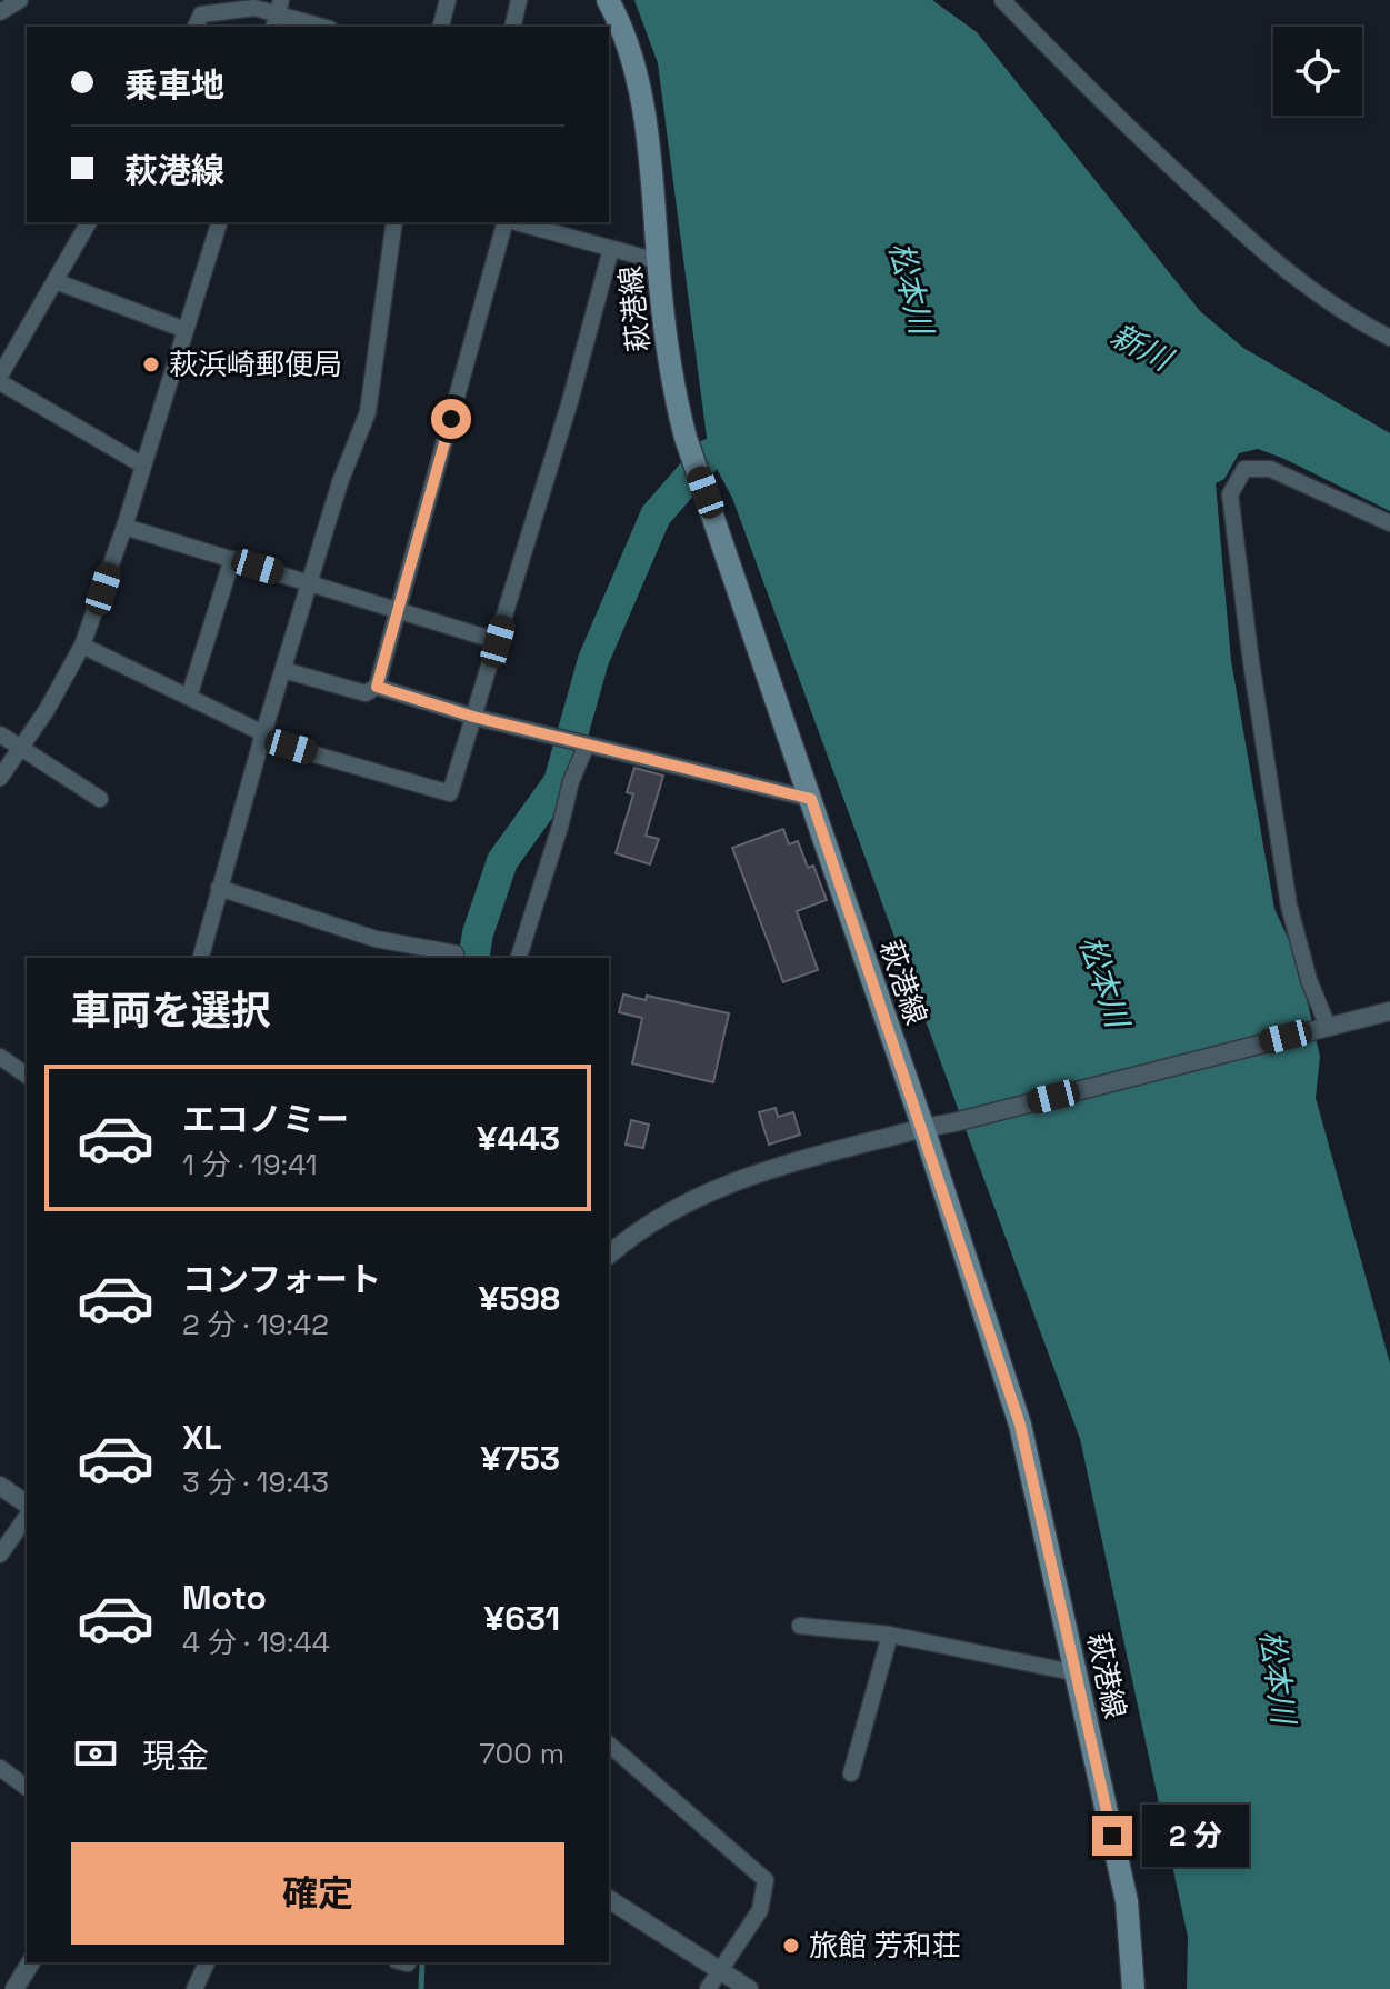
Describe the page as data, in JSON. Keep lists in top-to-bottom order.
{
  "streets": {
    "main road": ["萩港線"]
  },
  "water": ["松本川", "新川"],
  "places": ["萩浜崎郵便局", "旅館 芳和荘"],
  "page": {
    "banner": ["乗車地", "萩港線"],
    "heading": "車両を選択",
    "list": [
      {
        "name": "エコノミー",
        "note": "1 分 · 19:41",
        "value": "¥443"
      },
      {
        "name": "コンフォート",
        "note": "2 分 · 19:42",
        "value": "¥598"
      },
      {
        "name": "XL",
        "note": "3 分 · 19:43",
        "value": "¥753"
      },
      {
        "name": "Moto",
        "note": "4 分 · 19:44",
        "value": "¥631"
      }
    ],
    "pay": ["現金", "700 m"],
    "bubble": "2 分",
    "buttons": "確定"
  }
}
